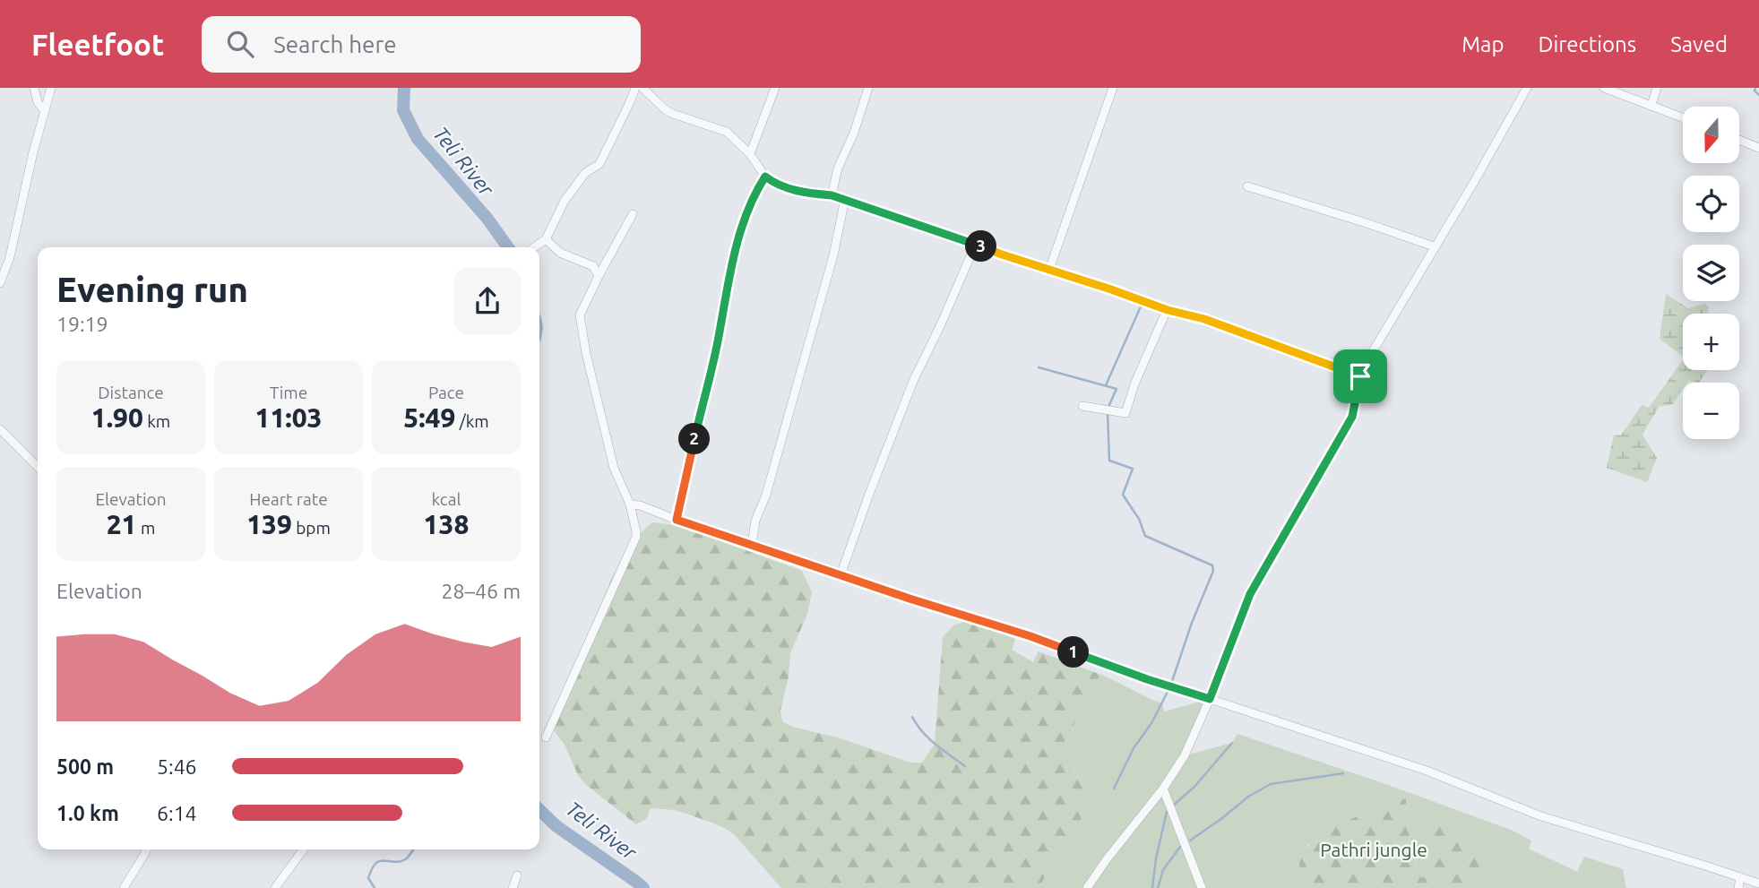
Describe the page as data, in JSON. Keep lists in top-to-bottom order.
{
  "water": ["Teli River"],
  "parks": ["Pathri jungle"],
  "north": "bottom",
  "page": {
    "header": "Fleetfoot",
    "search": "Search here",
    "nav": ["Map", "Directions", "Saved"],
    "map_buttons": ["+", "−"],
    "pins": ["3", "2", "1"],
    "heading": ["Evening run", "19:19"],
    "stats": [
      ["Distance", "1.90 km"],
      ["Time", "11:03"],
      ["Pace", "5:49 /km"],
      ["Elevation", "21 m"],
      ["Heart rate", "139 bpm"],
      ["kcal", "138"]
    ],
    "chart": ["Elevation", "28–46 m"],
    "list": [
      {
        "name": "500 m",
        "note": "5:46"
      },
      {
        "name": "1.0 km",
        "note": "6:14"
      }
    ]
  }
}
